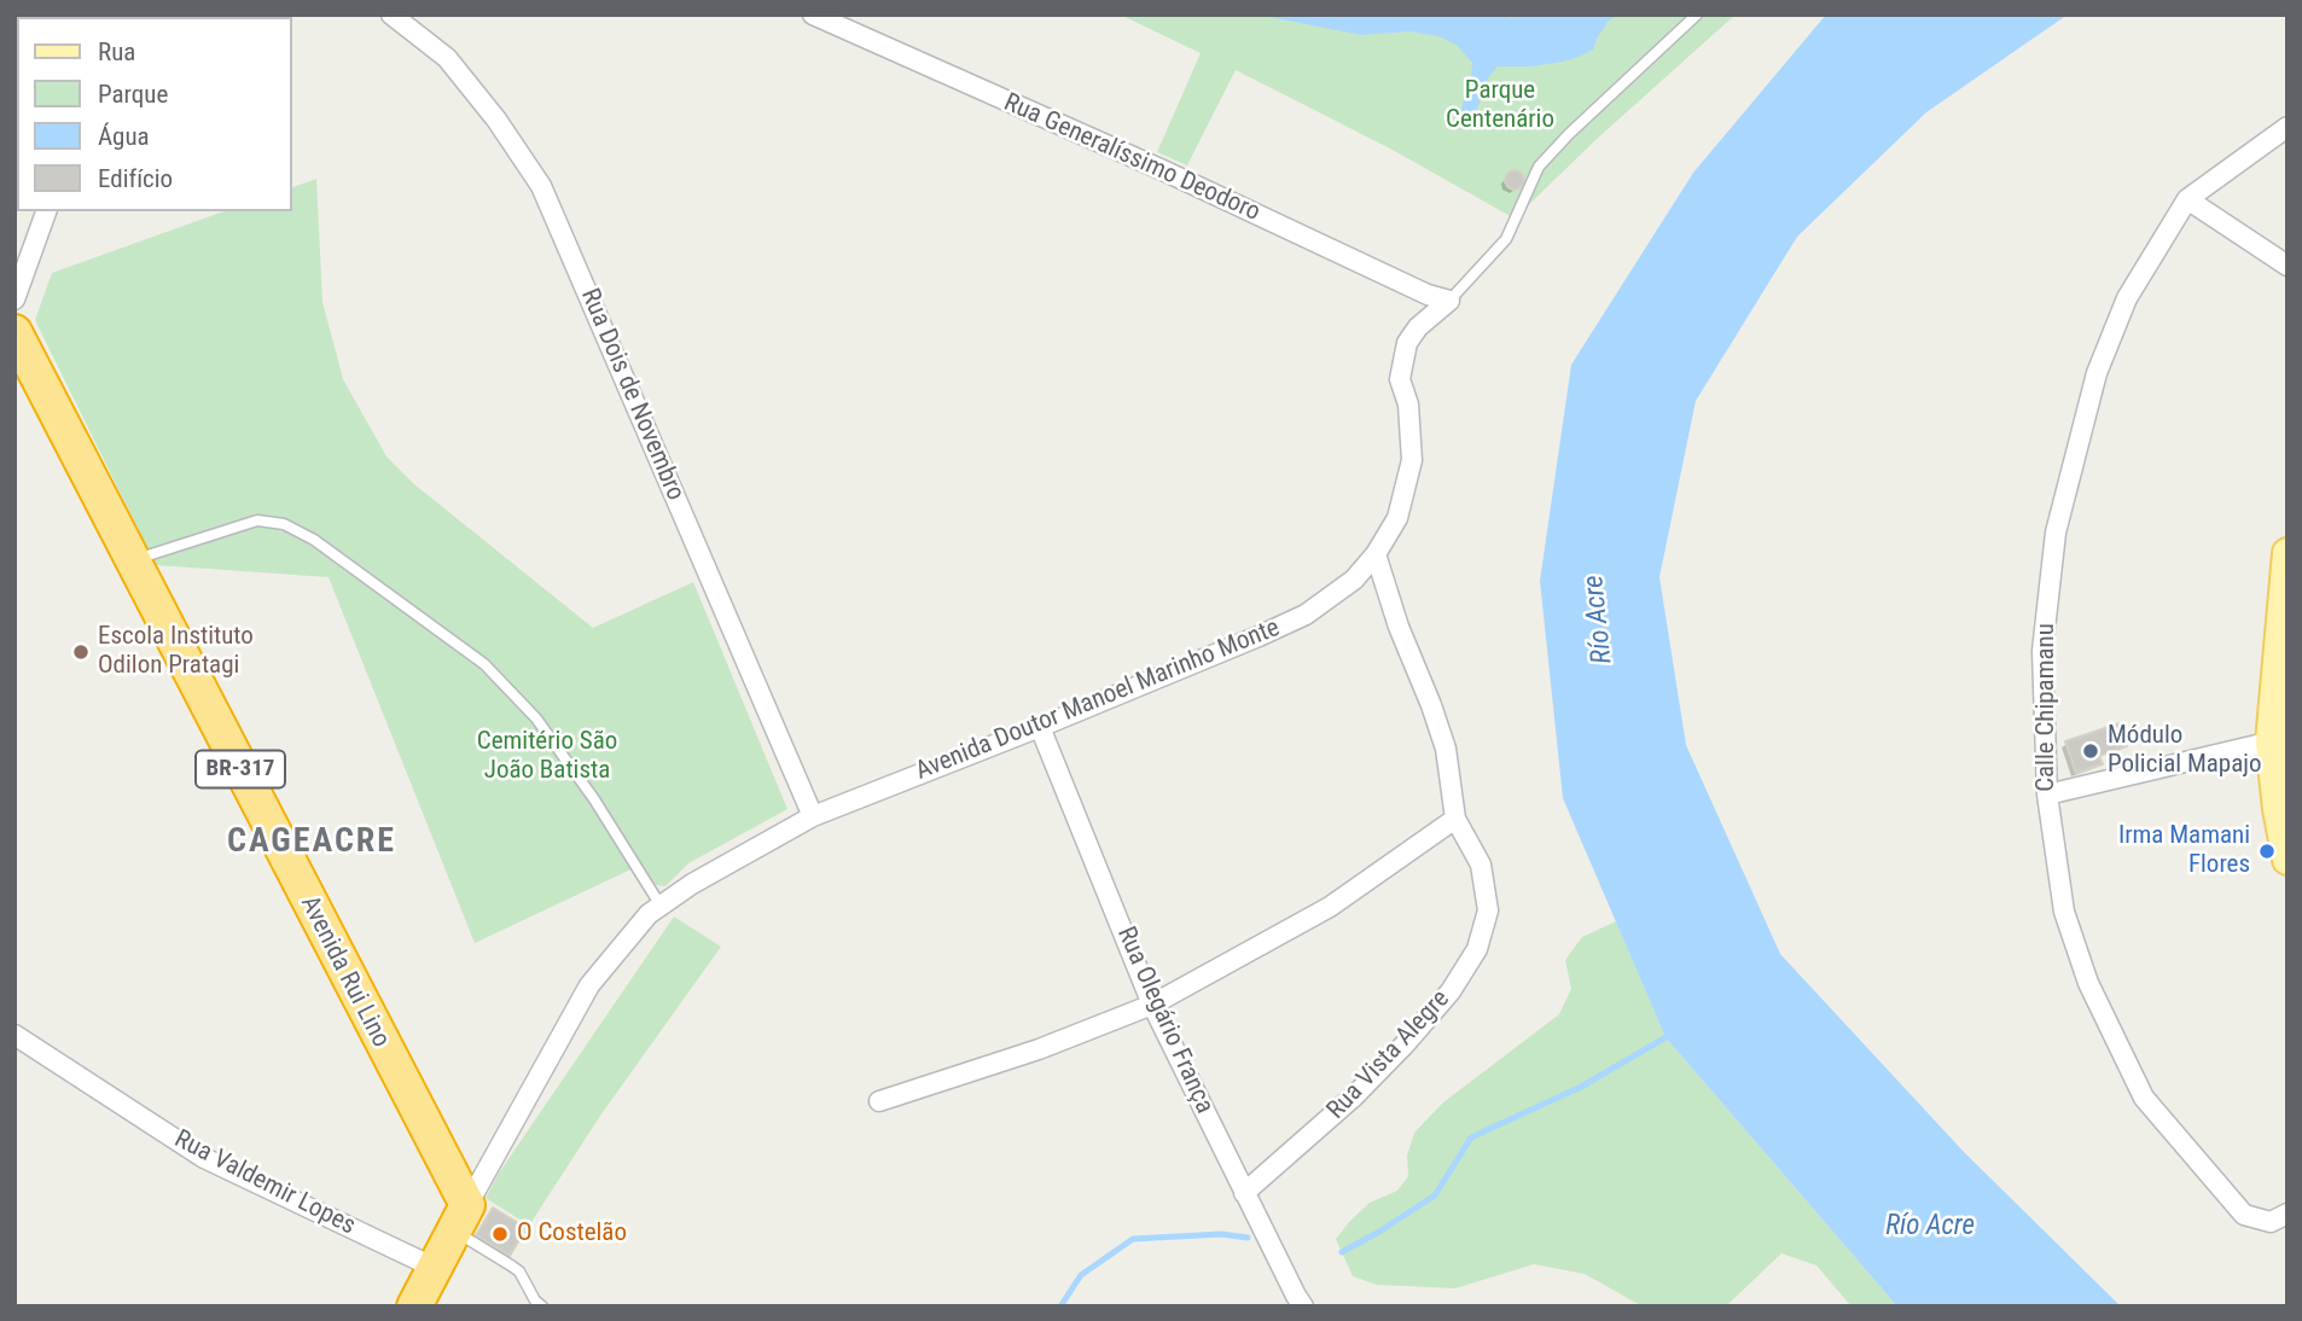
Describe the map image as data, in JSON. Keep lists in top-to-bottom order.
{
  "streets": {
    "highway": ["Avenida Doutor Manoel Marinho Monte", "BR-317", "Avenida Rui Lino"],
    "street": [
      "Rua Generalíssimo Deodoro",
      "Rua Dois de Novembro",
      "Calle Chipamanu",
      "Rua Olegário França",
      "Rua Vista Alegre",
      "Rua Valdemir Lopes"
    ]
  },
  "crossings": [
    ["Rua Generalíssimo Deodoro", "Avenida Doutor Manoel Marinho Monte"],
    ["Rua Dois de Novembro", "Avenida Doutor Manoel Marinho Monte"],
    ["Avenida Doutor Manoel Marinho Monte", "Avenida Rui Lino"],
    ["Avenida Doutor Manoel Marinho Monte", "Rua Olegário França"],
    ["Avenida Doutor Manoel Marinho Monte", "Rua Vista Alegre"],
    ["Avenida Doutor Manoel Marinho Monte", "Rua Valdemir Lopes"],
    ["Rua Olegário França", "Rua Vista Alegre"]
  ],
  "districts": ["CAGEACRE"],
  "water": ["Río Acre"],
  "parks": ["Parque Centenário", "Cemitério São João Batista"],
  "places": [
    "Escola Instituto Odilon Pratagi",
    "Módulo Policial Mapajo",
    "Irma Mamani Flores",
    "O Costelão"
  ],
  "legend": [
    "Rua",
    "Parque",
    "Água",
    "Edifício"
  ]
}
